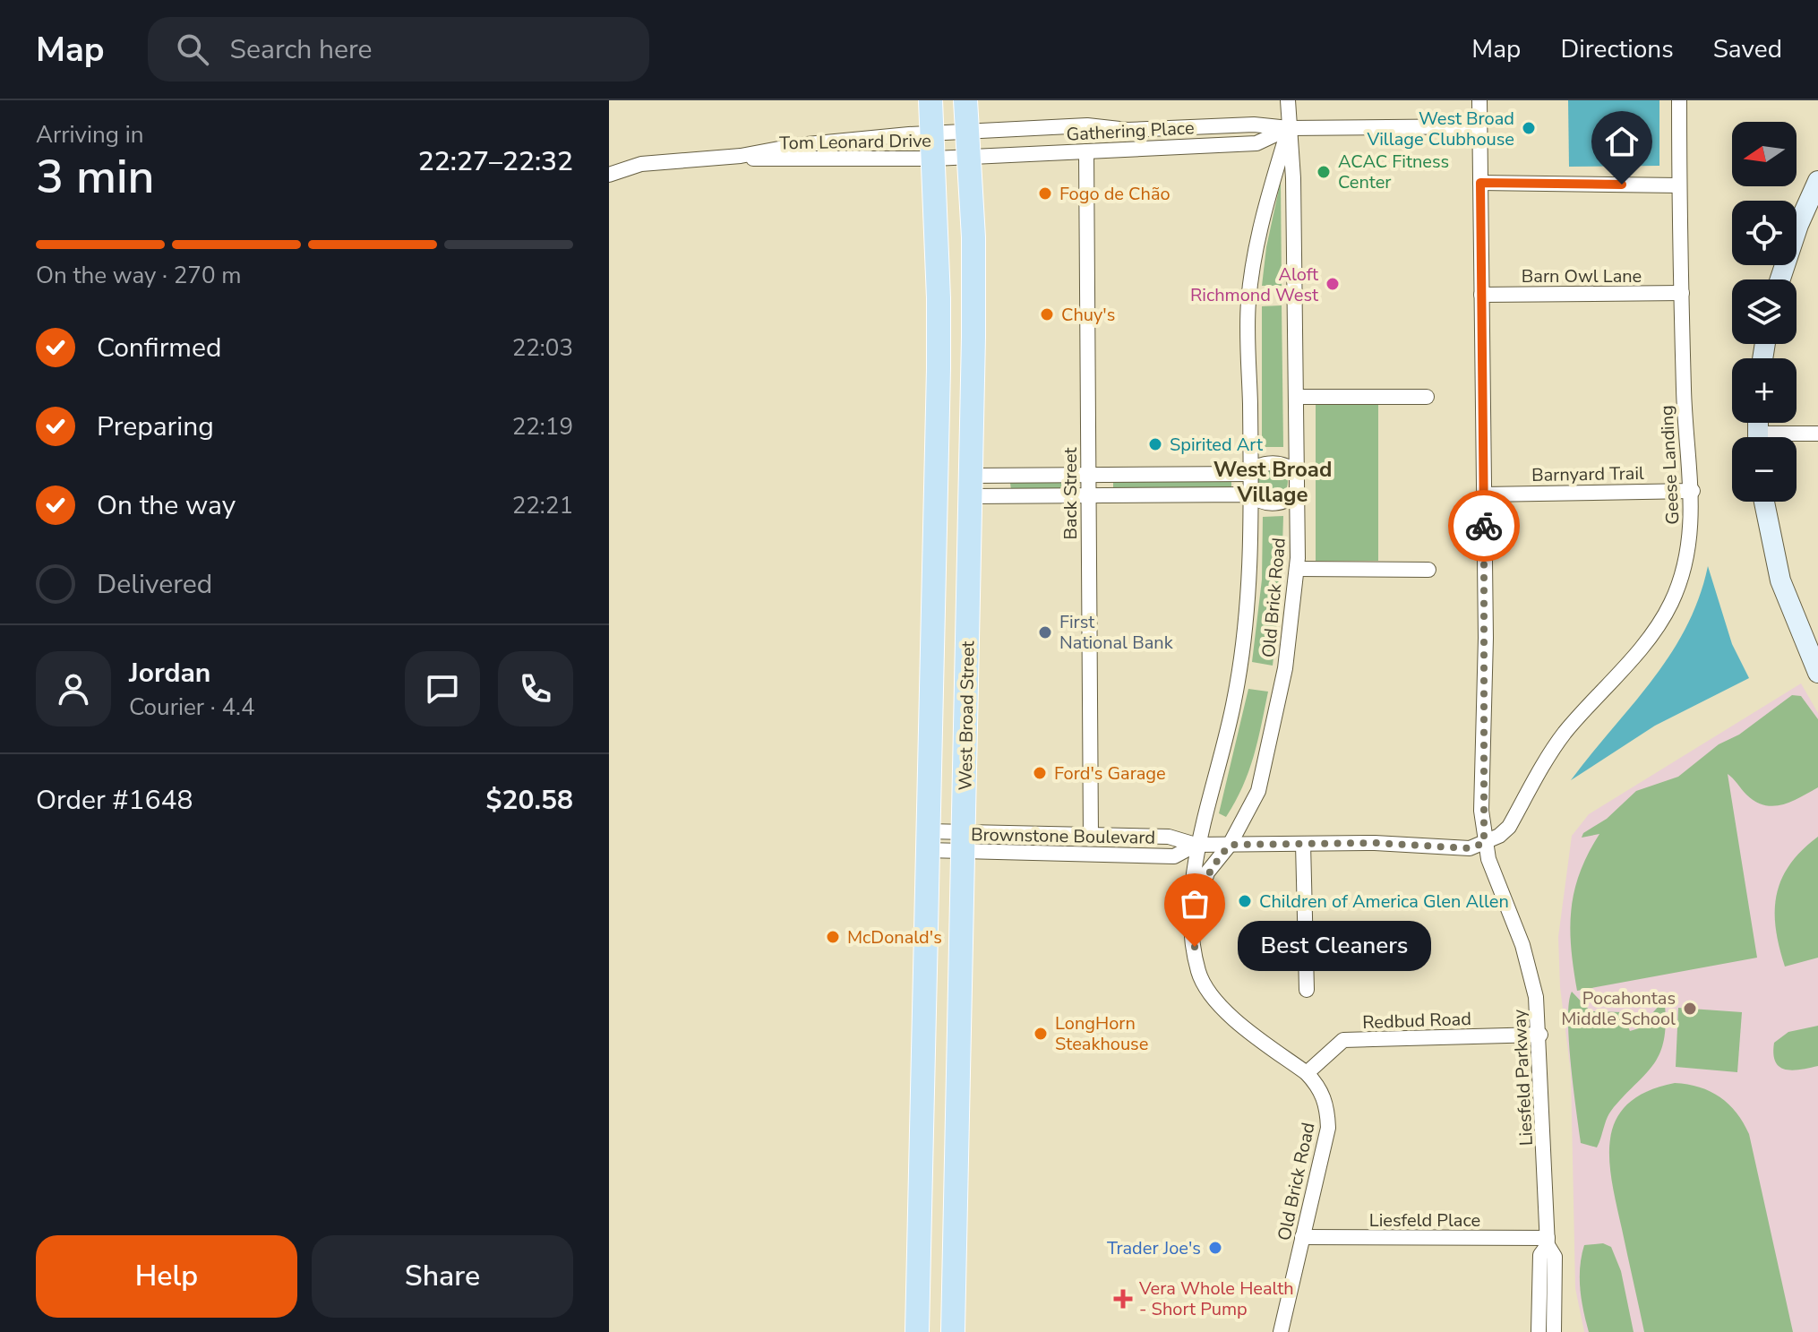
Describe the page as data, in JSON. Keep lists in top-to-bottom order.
{
  "streets": {
    "main road": ["West Broad Street"],
    "street": [
      "Gathering Place",
      "Tom Leonard Drive",
      "Barn Owl Lane",
      "Geese Landing",
      "Barnyard Trail",
      "Back Street",
      "Old Brick Road",
      "Brownstone Boulevard",
      "Redbud Road",
      "Liesfeld Parkway",
      "Liesfeld Place"
    ]
  },
  "crossings": [
    ["Gathering Place", "Tom Leonard Drive"],
    ["Gathering Place", "Back Street"],
    ["Gathering Place", "Old Brick Road"],
    ["Gathering Place", "West Broad Street"],
    ["Gathering Place", "Liesfeld Parkway"],
    ["Tom Leonard Drive", "West Broad Street"],
    ["Barn Owl Lane", "Geese Landing"],
    ["Barn Owl Lane", "Liesfeld Parkway"],
    ["Geese Landing", "Barnyard Trail"],
    ["Geese Landing", "Brownstone Boulevard"],
    ["Geese Landing", "Liesfeld Parkway"],
    ["Barnyard Trail", "Liesfeld Parkway"],
    ["Back Street", "Brownstone Boulevard"],
    ["Old Brick Road", "Brownstone Boulevard"],
    ["Old Brick Road", "Redbud Road"],
    ["Old Brick Road", "Liesfeld Place"],
    ["West Broad Street", "Brownstone Boulevard"],
    ["Brownstone Boulevard", "Liesfeld Parkway"],
    ["Redbud Road", "Liesfeld Parkway"],
    ["Liesfeld Parkway", "Liesfeld Place"]
  ],
  "districts": ["West Broad Village"],
  "places": {
    "other": [
      "West Broad Village Clubhouse",
      "ACAC Fitness Center",
      "Fogo de Chão",
      "Aloft Richmond West",
      "Chuy's",
      "Spirited Art",
      "First National Bank",
      "Ford's Garage",
      "Children of America Glen Allen",
      "McDonald's",
      "Best Cleaners",
      "Pocahontas Middle School",
      "LongHorn Steakhouse",
      "Trader Joe's"
    ],
    "health": ["Vera Whole Health - Short Pump"]
  },
  "north": "left",
  "page": {
    "header": "Map",
    "search": "Search here",
    "nav": ["Map", "Directions", "Saved"],
    "heading": ["3 min", "Arriving in", "22:27–22:32"],
    "panel": [
      "Jordan",
      "Courier · 4.4",
      "Order #1648",
      "$20.58"
    ],
    "map_buttons": ["+", "−"],
    "bar": "On the way · 270 m",
    "list": [
      ["Confirmed", "22:03"],
      ["Preparing", "22:19"],
      ["On the way", "22:21"],
      "Delivered"
    ],
    "bubble": "Best Cleaners",
    "buttons": ["Help", "Share"]
  }
}
